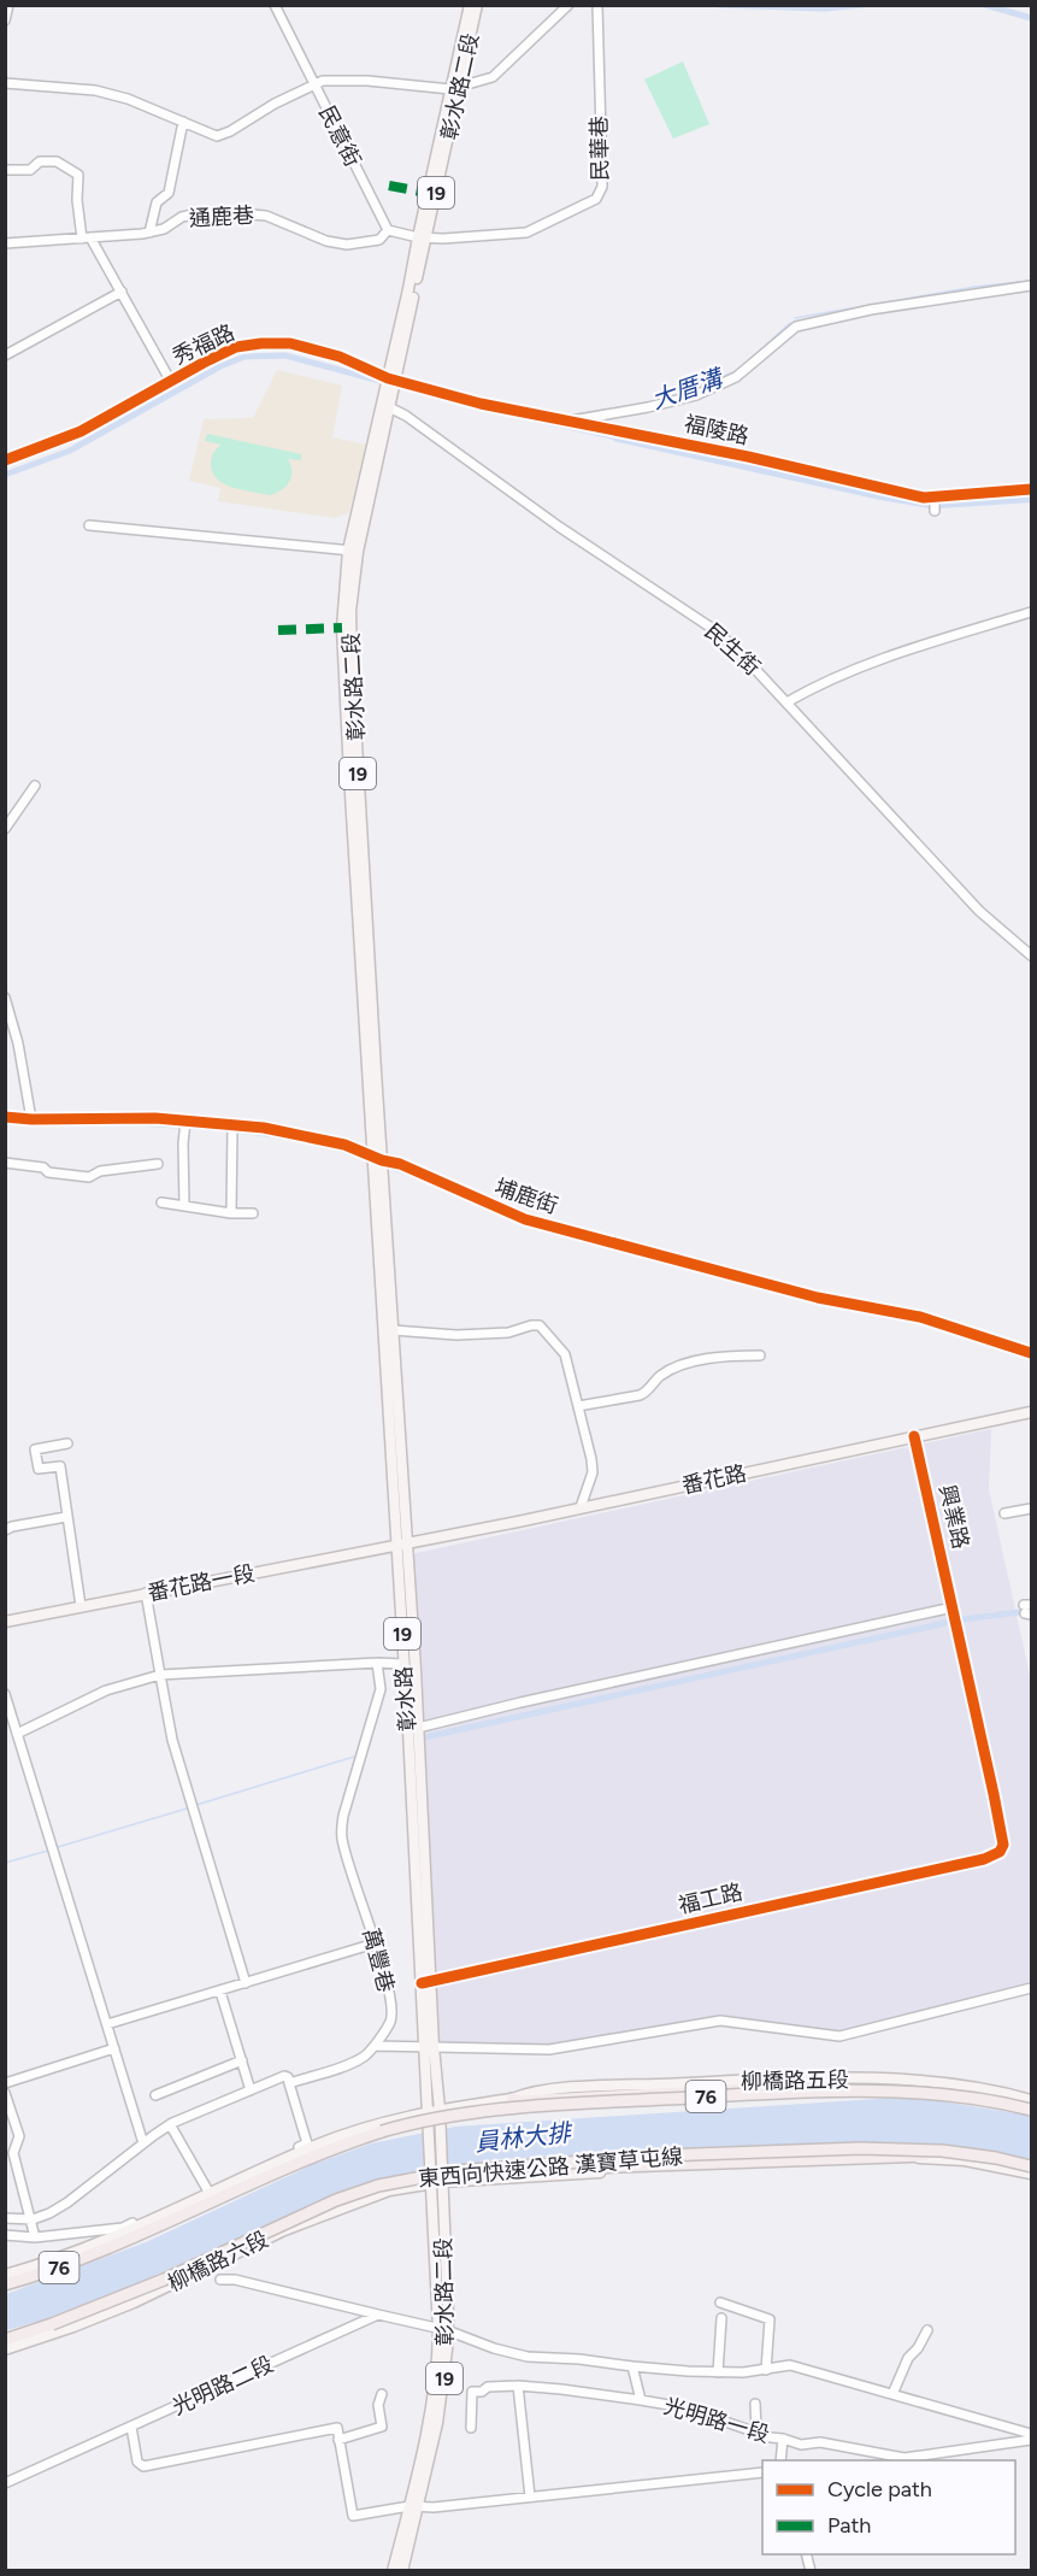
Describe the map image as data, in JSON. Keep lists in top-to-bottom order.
{
  "streets": {
    "highway": ["76", "東西向快速公路 漢寶草屯線"],
    "main road": [
      "彰水路二段",
      "19",
      "番花路",
      "番花路一段",
      "彰水路",
      "柳橋路五段",
      "柳橋路六段"
    ],
    "street": [
      "民意街",
      "民華巷",
      "通鹿巷",
      "秀福路",
      "福陵路",
      "民生街",
      "埔鹿街",
      "興業路",
      "福工路",
      "萬豐巷",
      "光明路二段",
      "光明路一段"
    ]
  },
  "crossings": [
    ["彰水路二段", "民華巷"],
    ["彰水路二段", "19"],
    ["彰水路二段", "秀福路"],
    ["彰水路二段", "福陵路"],
    ["彰水路二段", "民生街"],
    ["彰水路二段", "埔鹿街"],
    ["彰水路二段", "彰水路"],
    ["彰水路二段", "柳橋路六段"],
    ["民意街", "通鹿巷"],
    ["19", "彰水路"],
    ["19", "柳橋路五段"],
    ["19", "柳橋路六段"],
    ["秀福路", "福陵路"],
    ["埔鹿街", "彰水路"],
    ["番花路", "興業路"],
    ["番花路", "番花路一段"],
    ["番花路", "彰水路"],
    ["興業路", "福工路"],
    ["番花路一段", "彰水路"],
    ["彰水路", "福工路"],
    ["彰水路", "柳橋路五段"]
  ],
  "water": ["大厝溝", "員林大排"],
  "legend": ["Cycle path", "Path"]
}
